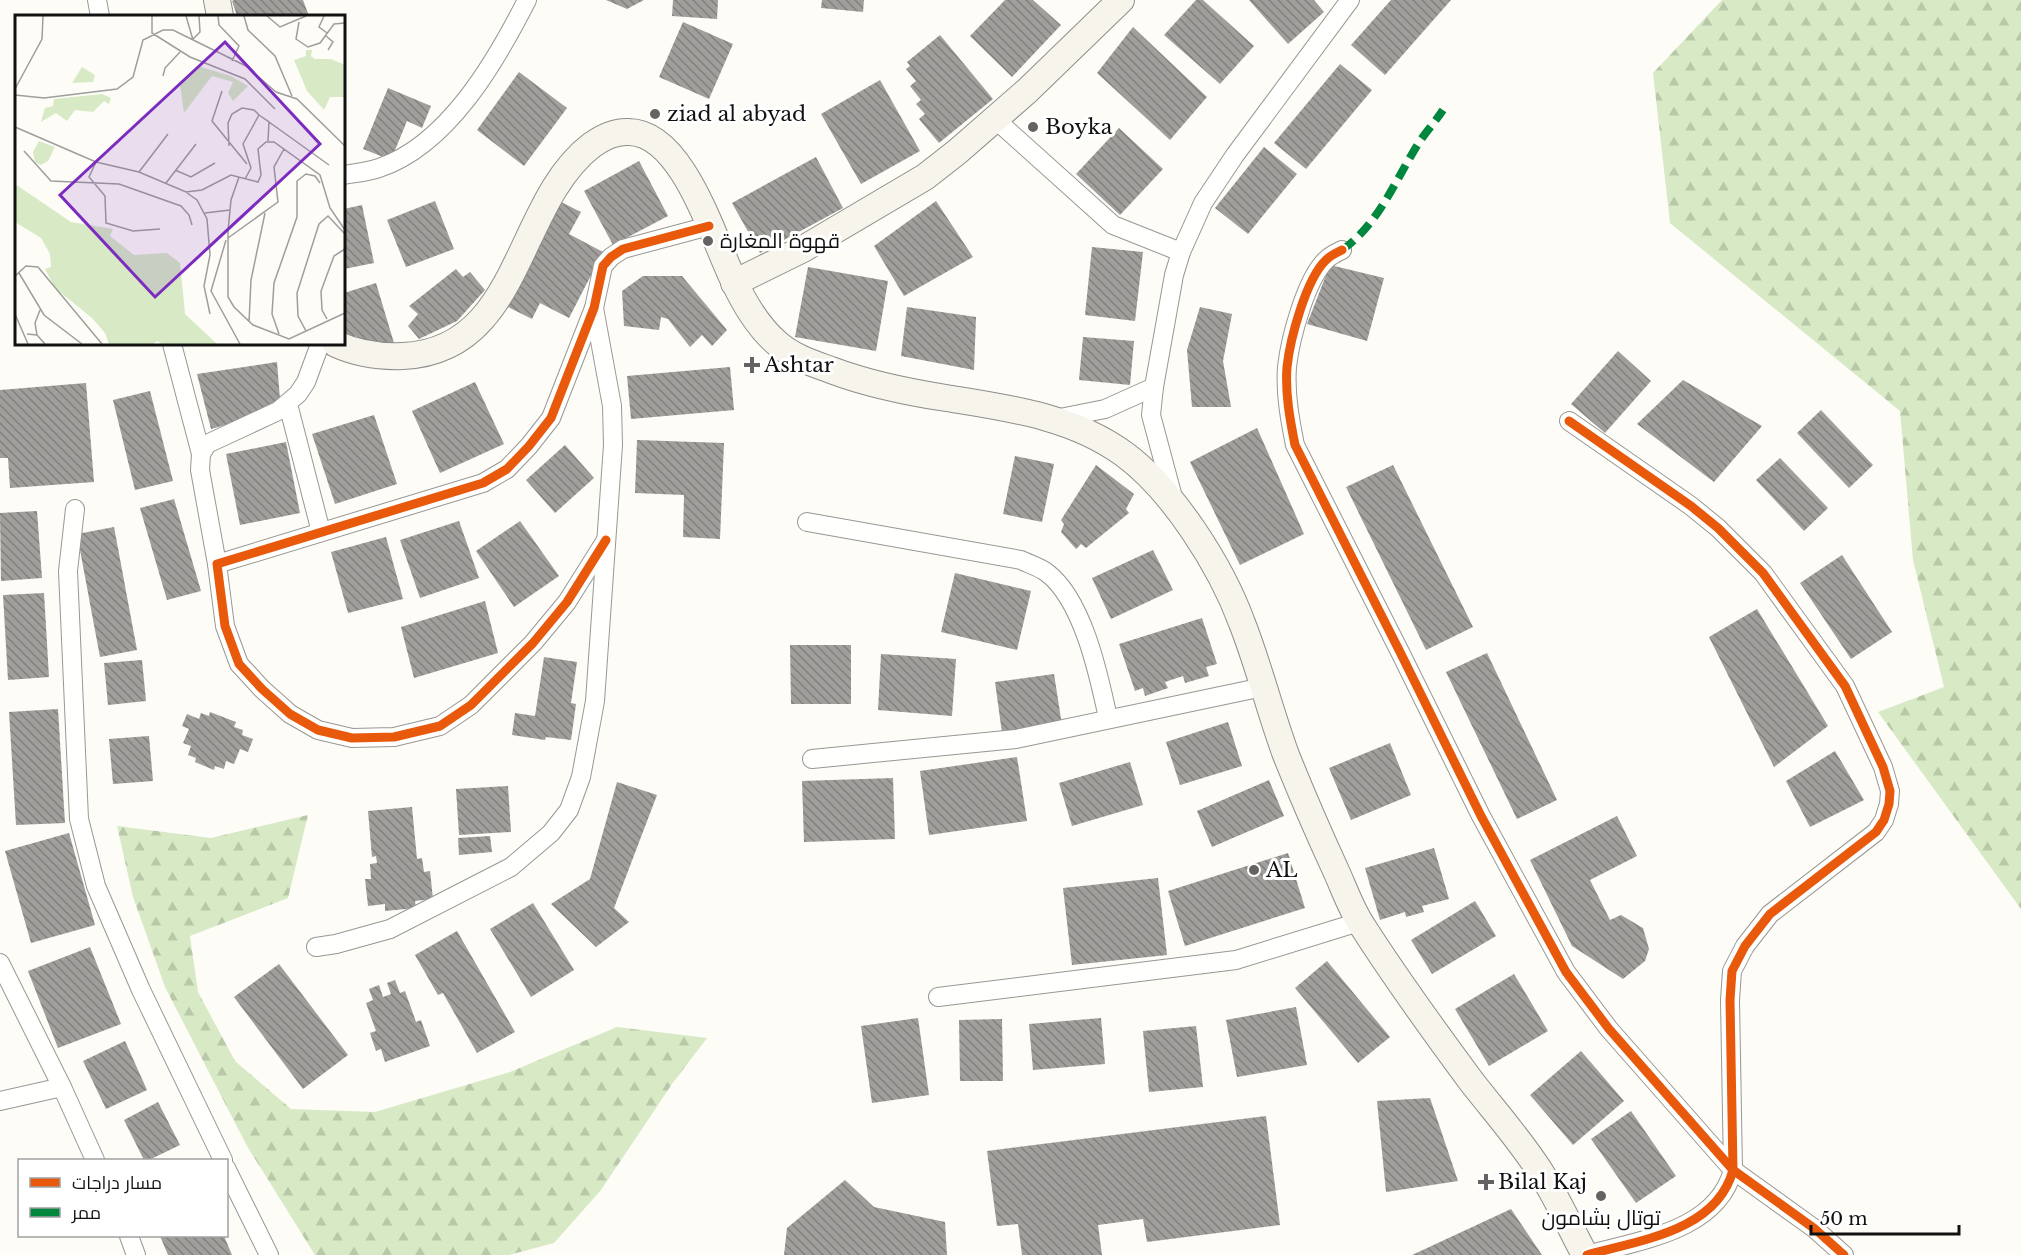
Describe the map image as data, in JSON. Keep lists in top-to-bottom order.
{
  "places": {
    "other": [
      "ziad al abyad",
      "Boyka",
      "قهوة المغارة",
      "AL",
      "توتال بشامون"
    ],
    "health": ["Ashtar", "Bilal Kaj"]
  },
  "legend": ["مسار دراجات", "ممر"],
  "scale_bar": "50 m"
}
